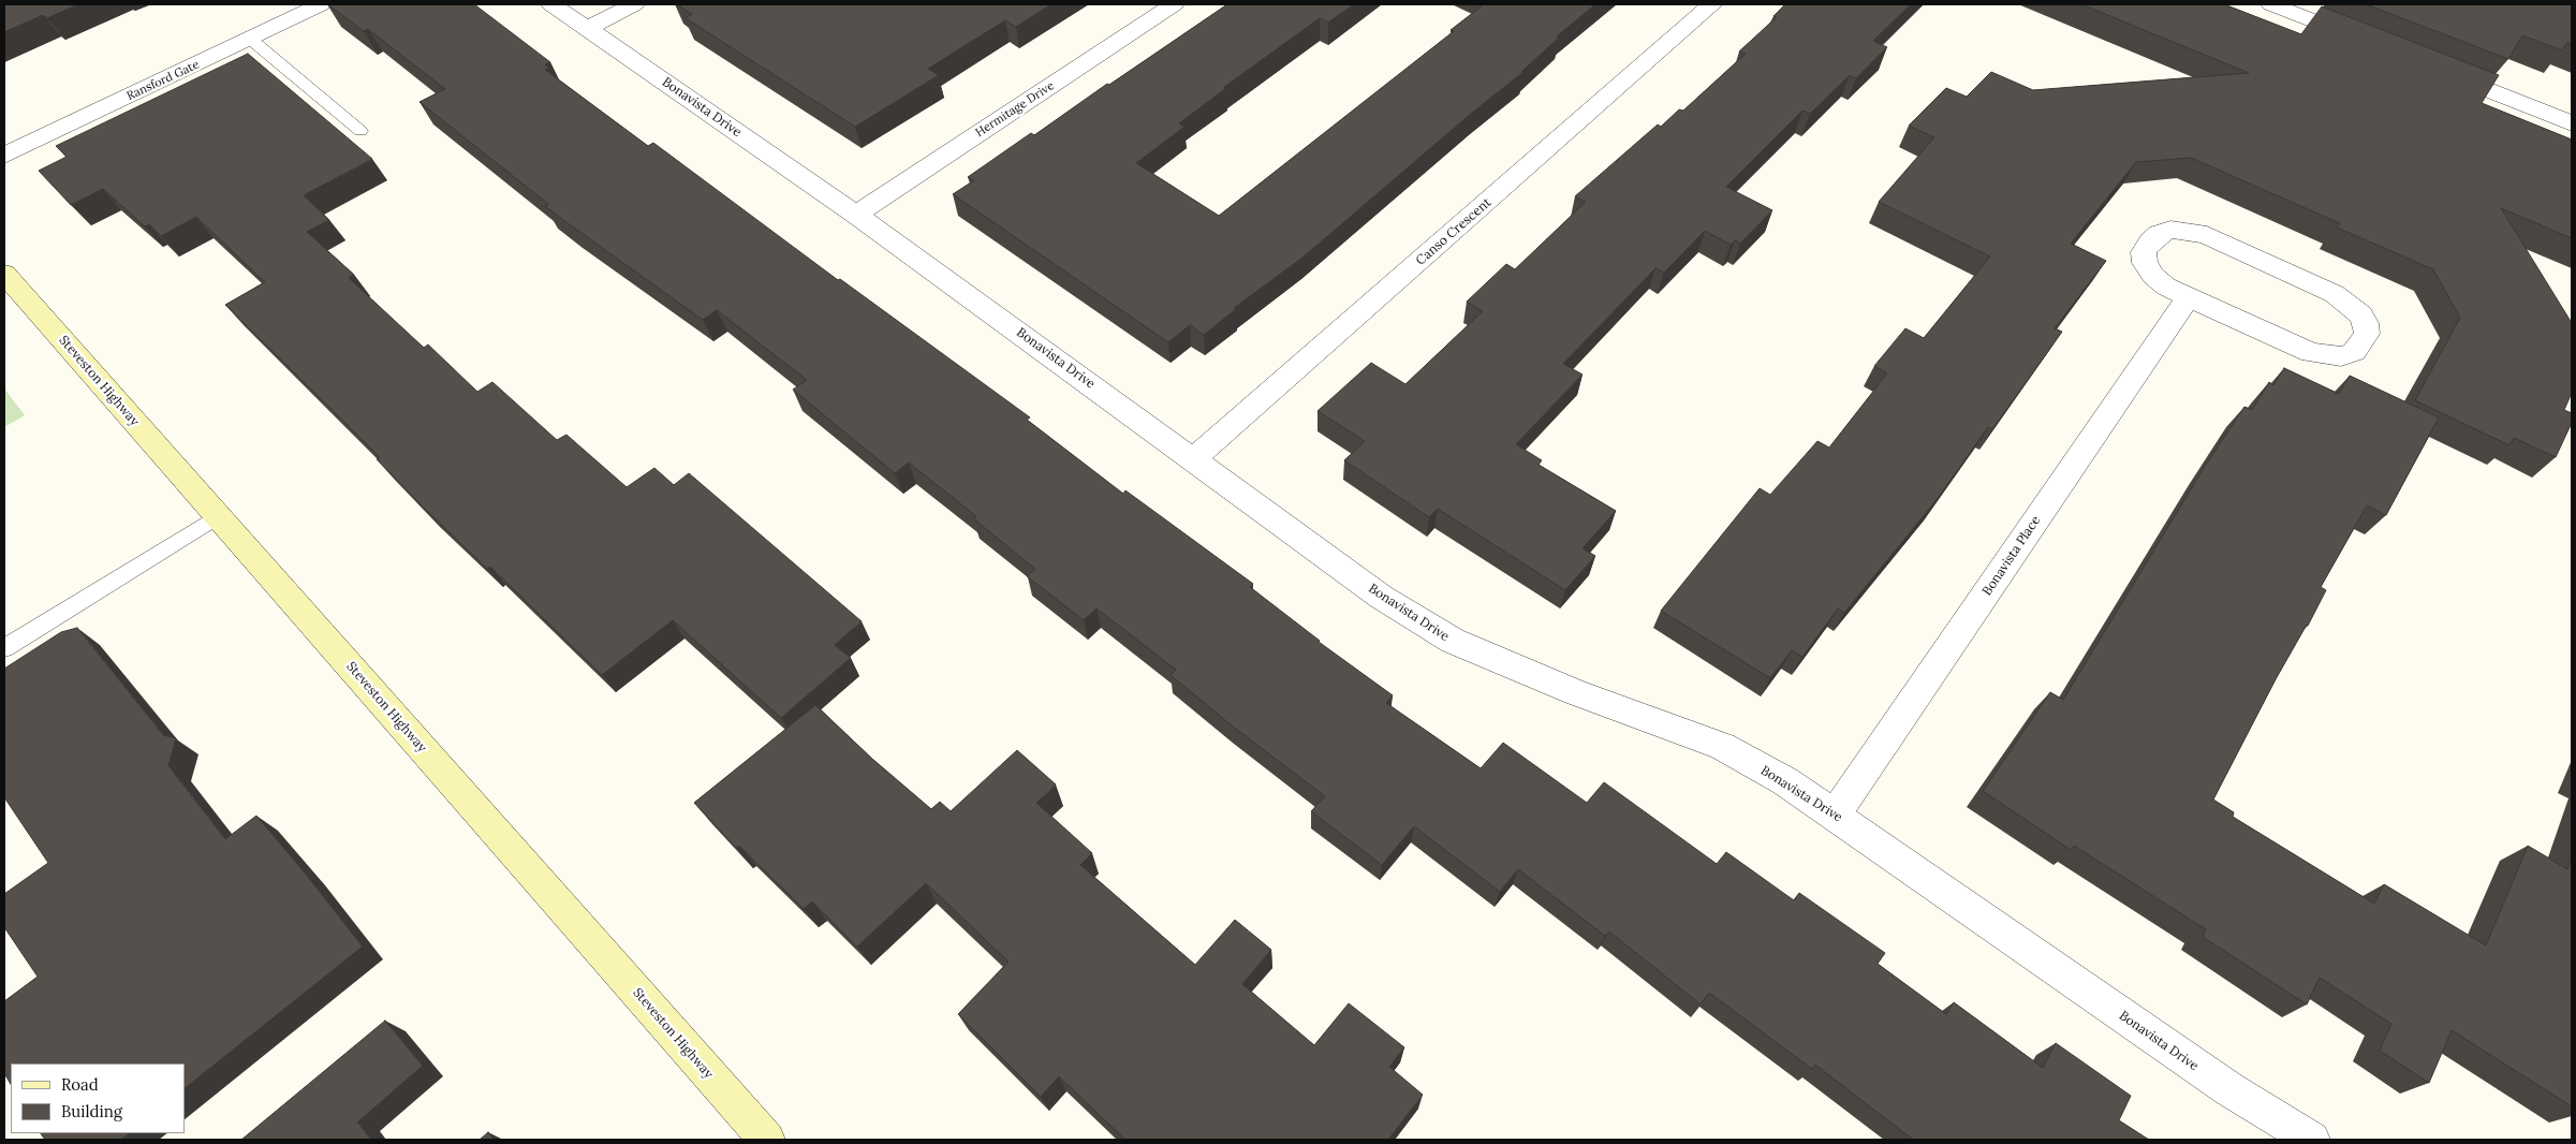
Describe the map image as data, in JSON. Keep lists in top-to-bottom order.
{
  "streets": {
    "main road": ["Steveston Highway"],
    "street": [
      "Ransford Gate",
      "Bonavista Drive",
      "Hermitage Drive",
      "Canso Crescent",
      "Bonavista Place"
    ]
  },
  "crossings": [
    ["Bonavista Drive", "Hermitage Drive"],
    ["Bonavista Drive", "Canso Crescent"],
    ["Bonavista Drive", "Bonavista Place"]
  ],
  "legend": ["Road", "Building"]
}
